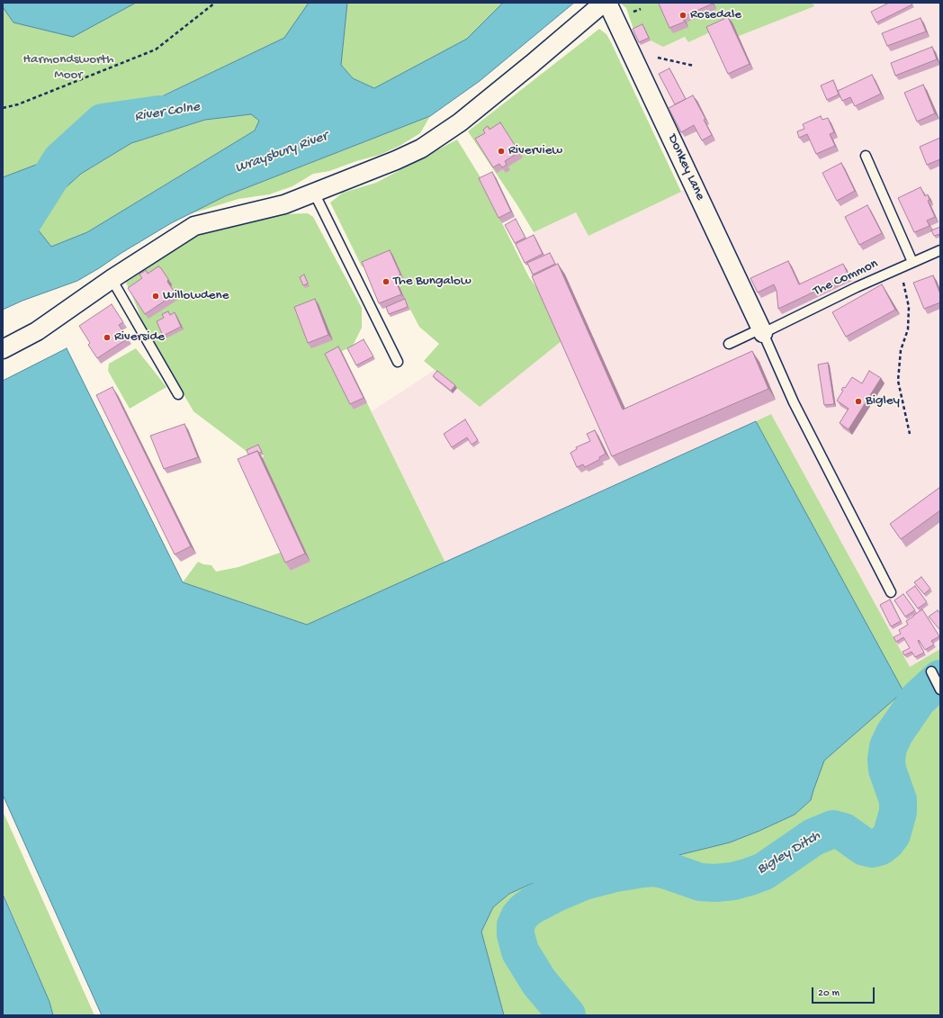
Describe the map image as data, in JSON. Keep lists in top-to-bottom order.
{
  "streets": {
    "street": ["Donkey Lane"],
    "lane": ["The Common"]
  },
  "crossings": [
    ["Donkey Lane", "The Common"]
  ],
  "water": ["River Colne", "Wraysbury River", "Bigley Ditch"],
  "parks": ["Harmondsworth Moor"],
  "places": [
    "Rosedale",
    "Riverview",
    "The Bungalow",
    "Willowdene",
    "Riverside",
    "Bigley"
  ],
  "scale_bar": "20 m"
}
